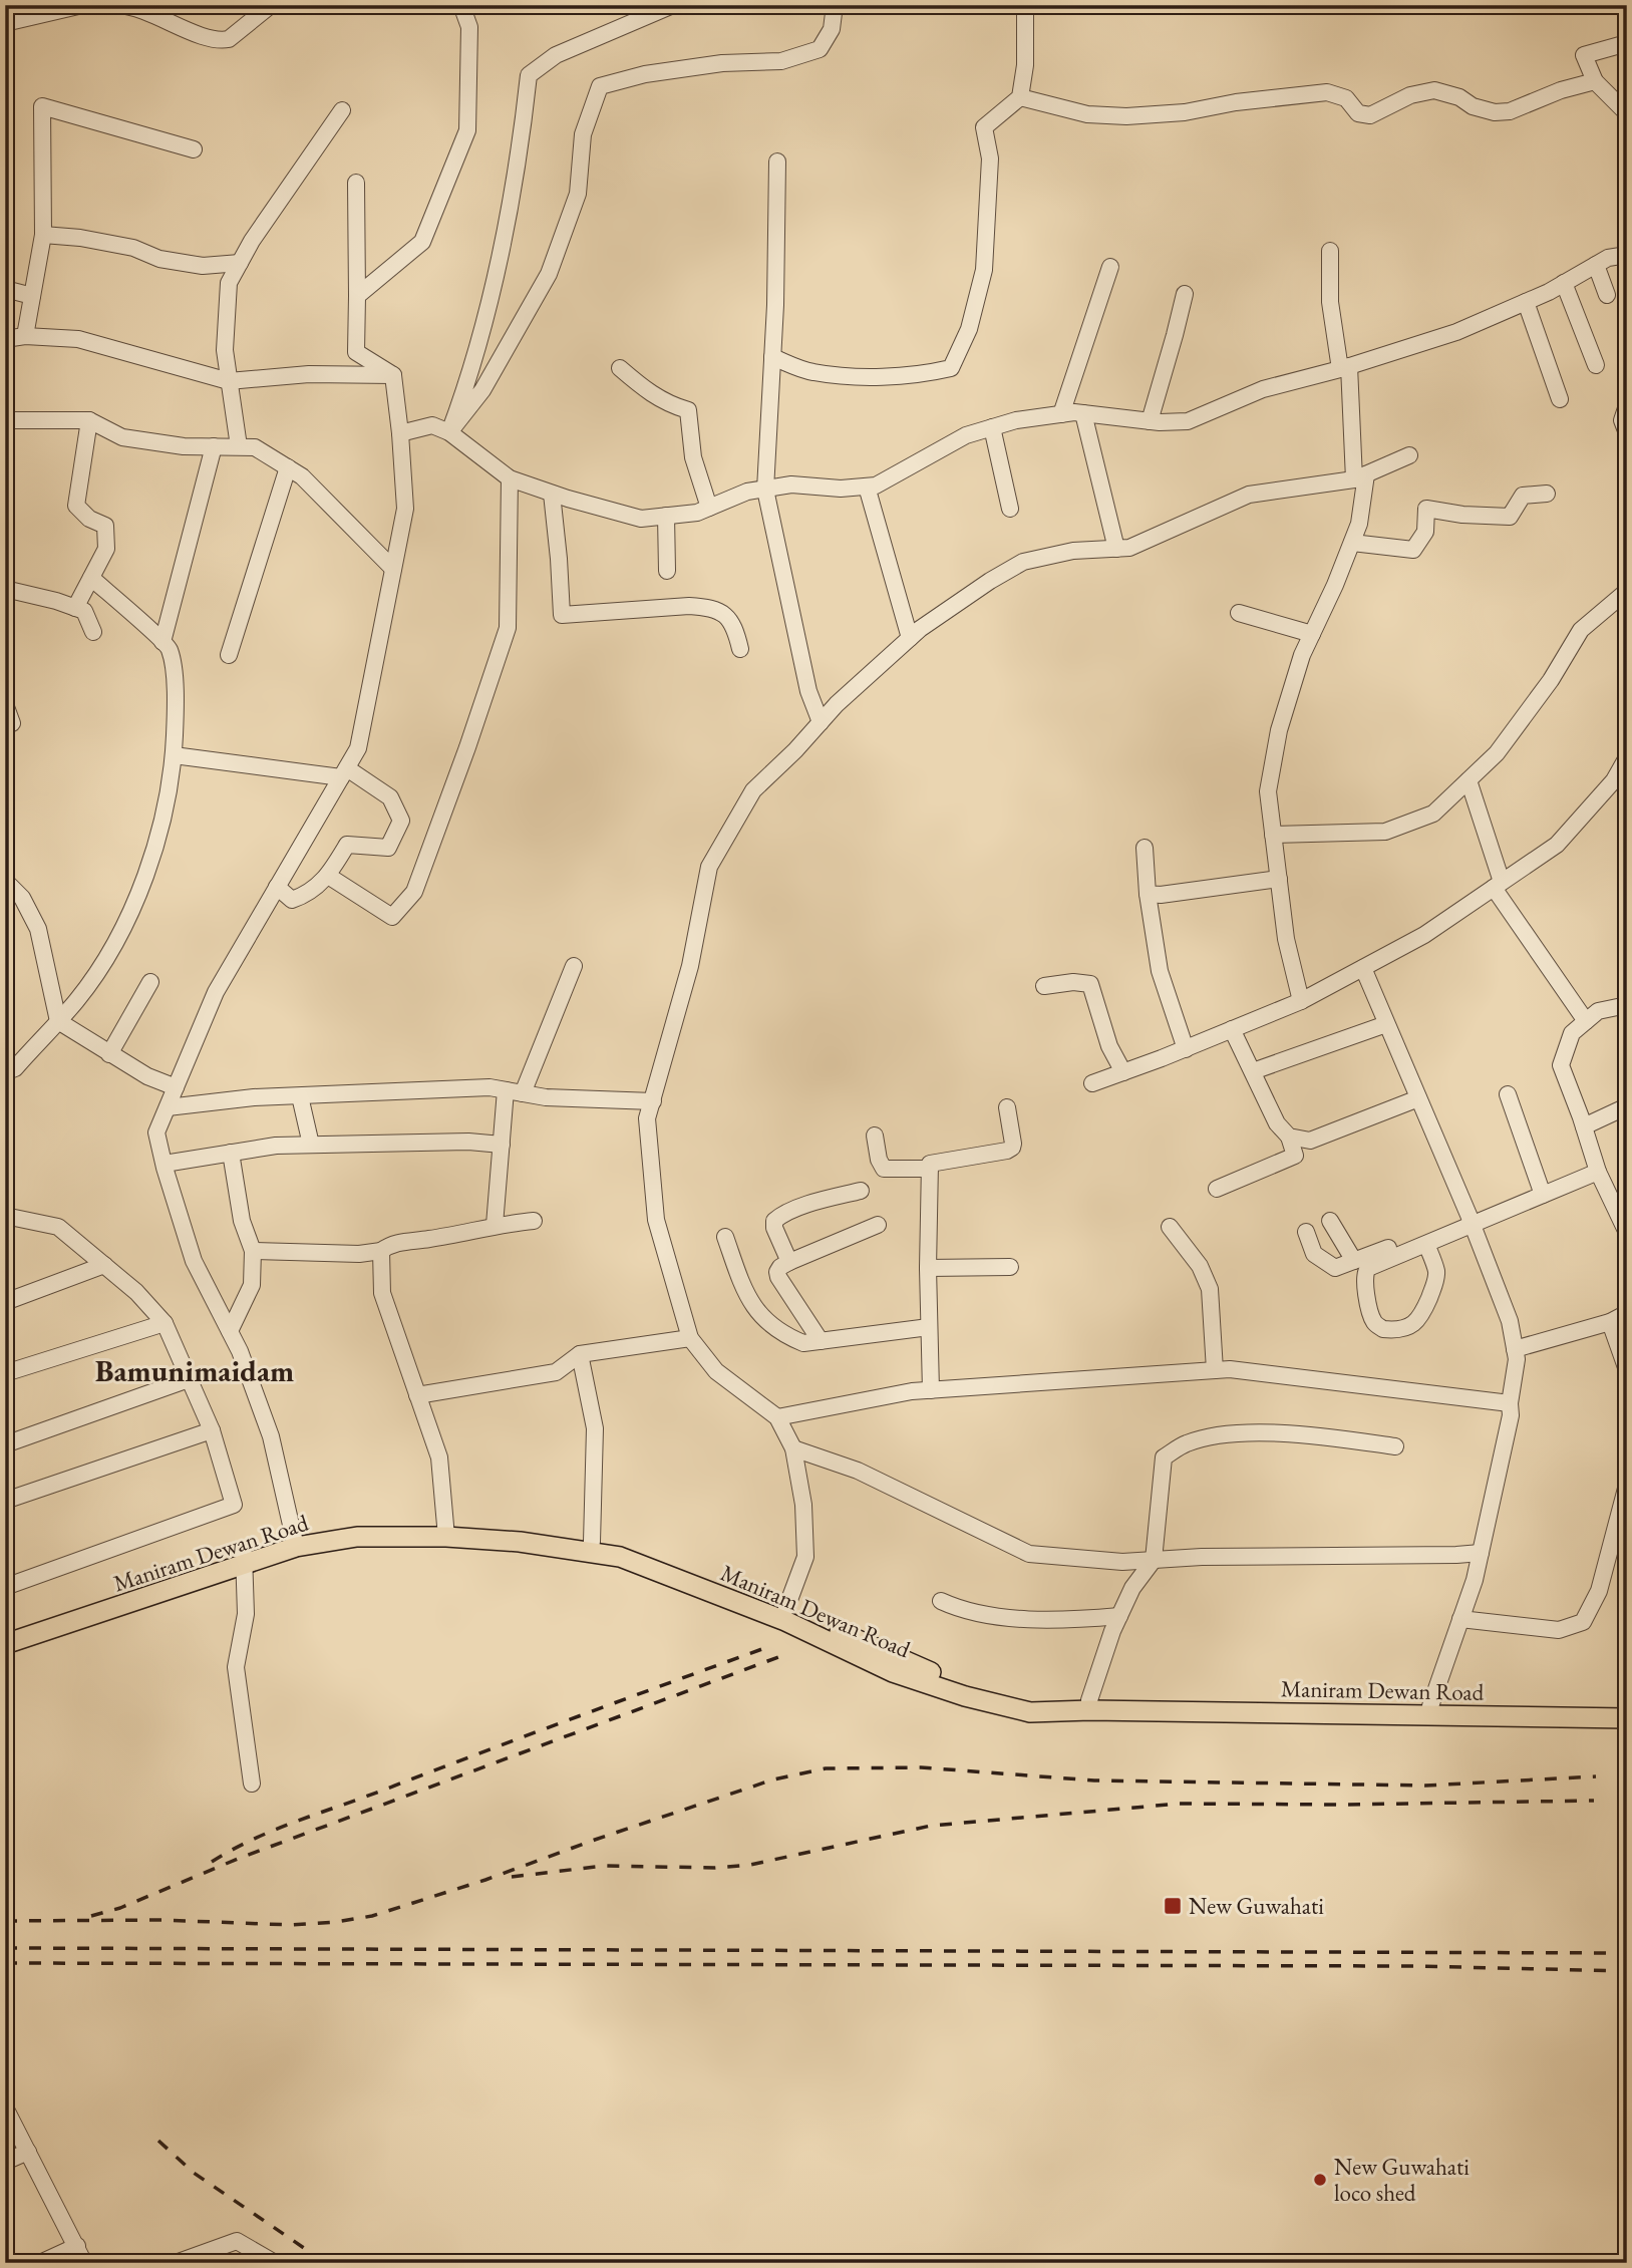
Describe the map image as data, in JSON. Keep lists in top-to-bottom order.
{
  "streets": {
    "main road": ["Maniram Dewan Road"]
  },
  "districts": ["Bamunimaidam"],
  "places": {
    "transit": ["New Guwahati"],
    "other": ["New Guwahati loco shed"]
  }
}
